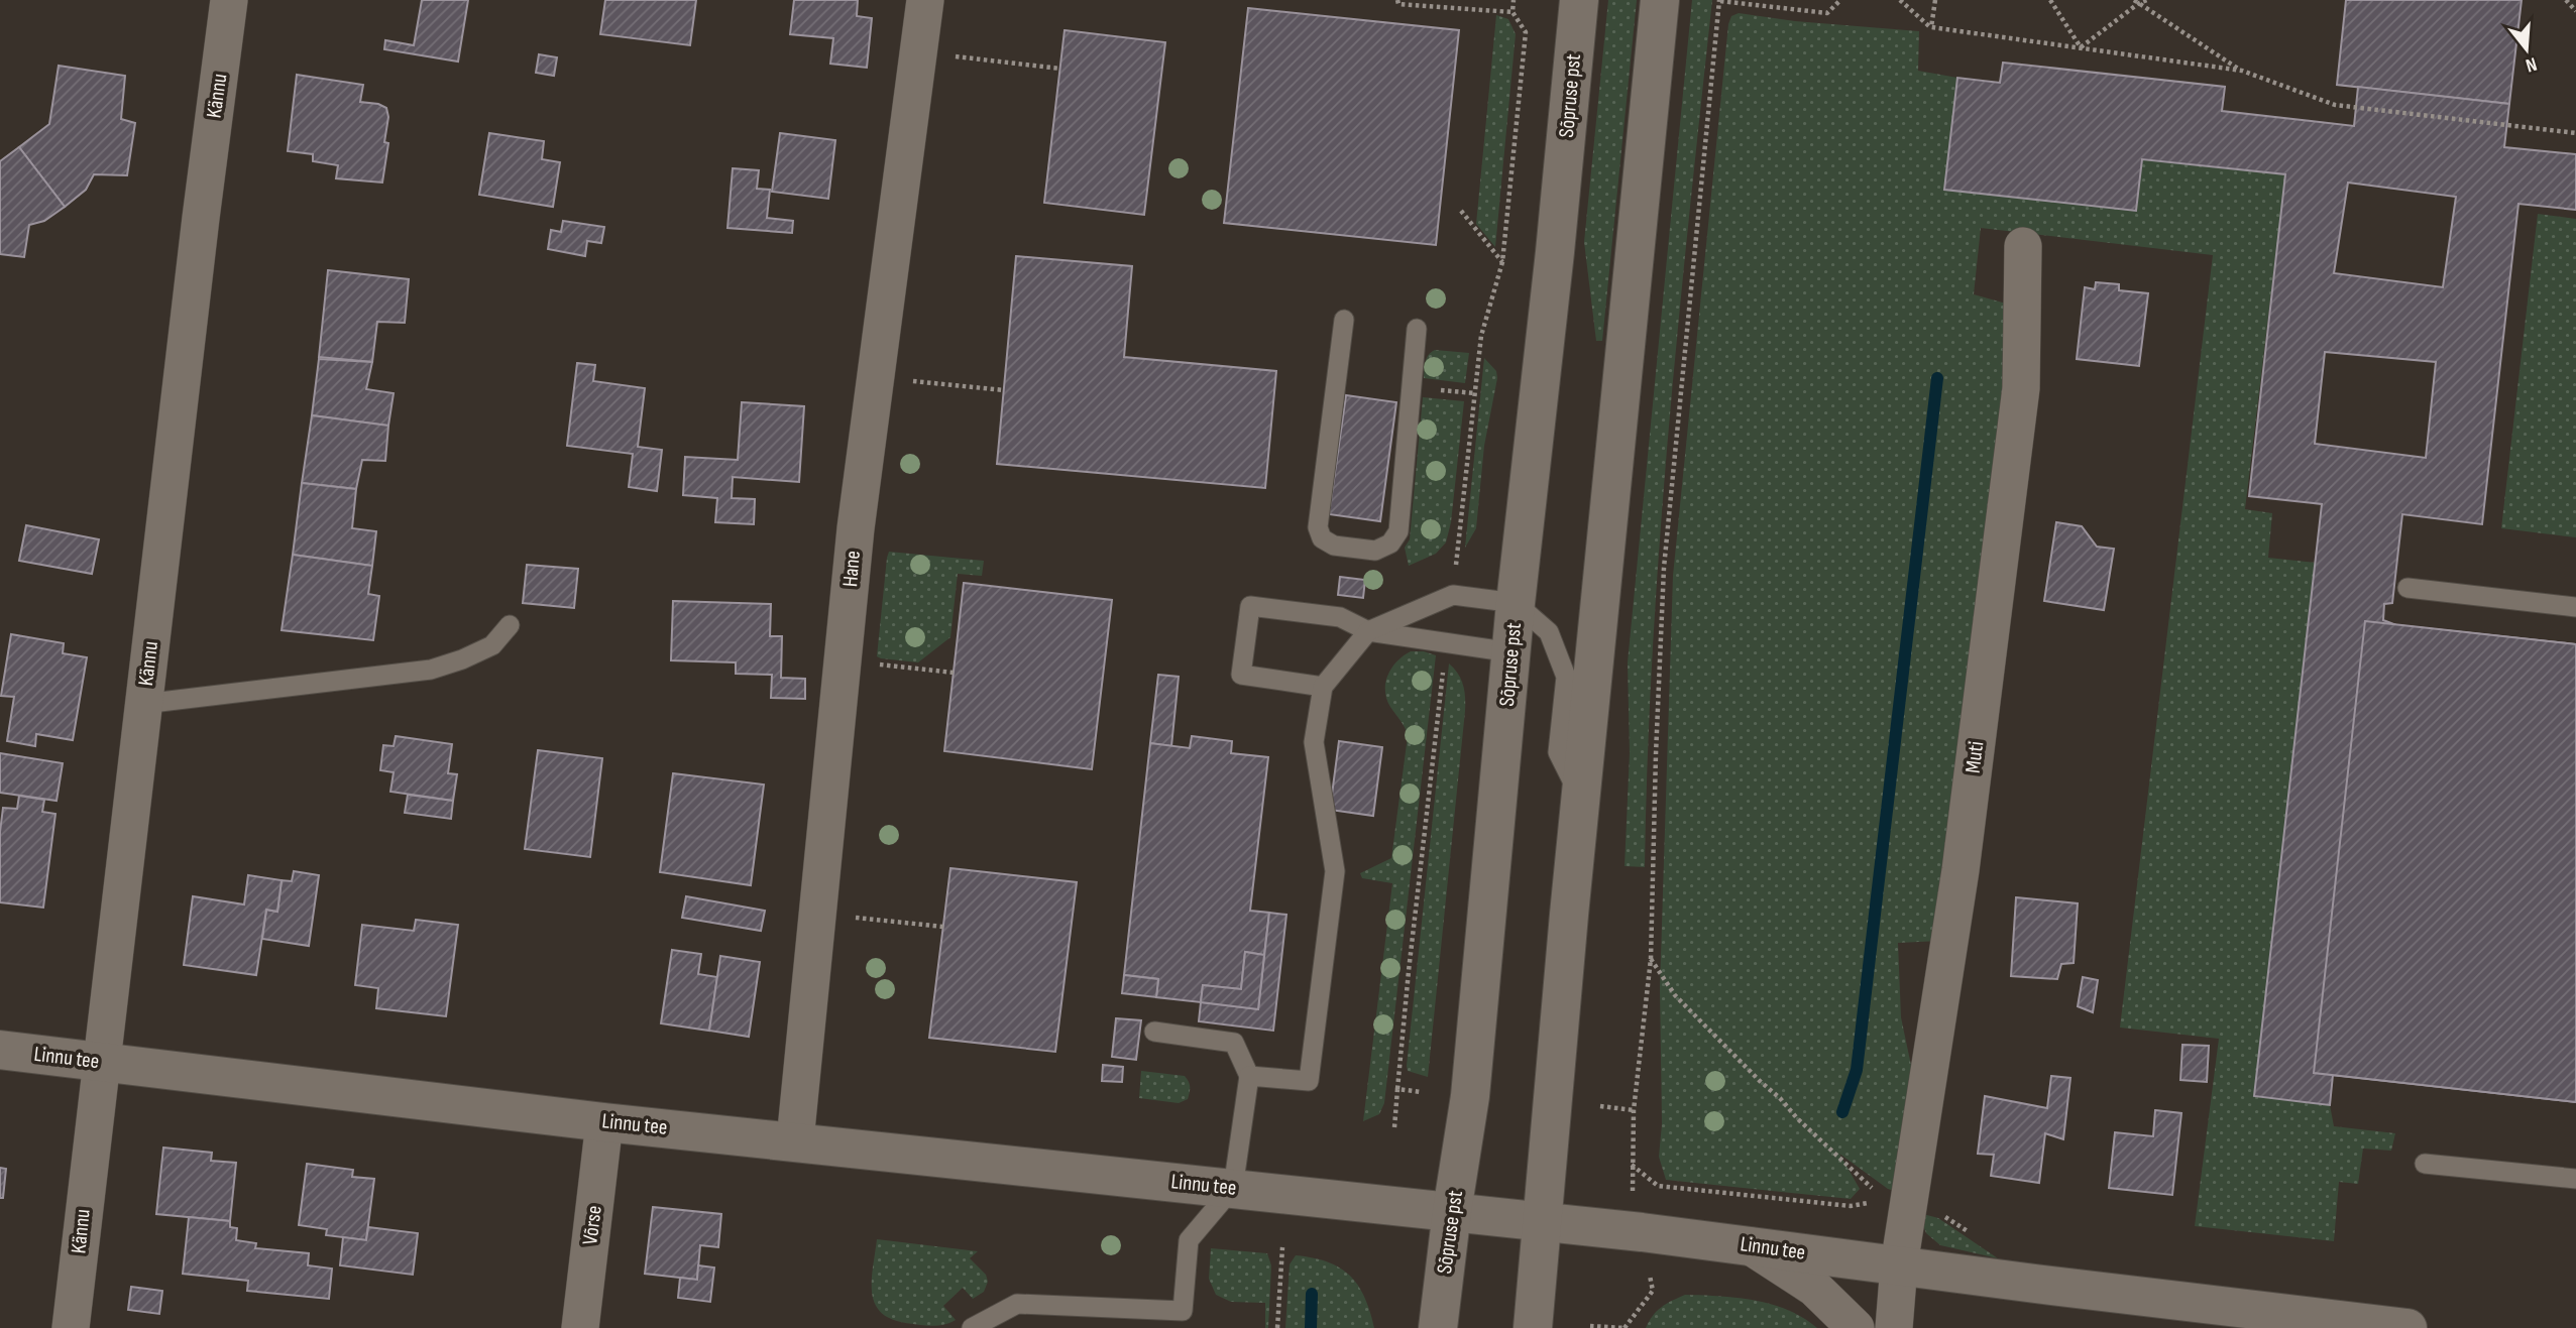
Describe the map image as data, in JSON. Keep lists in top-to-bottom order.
{
  "streets": {
    "main road": ["Sõpruse pst", "Linnu tee"],
    "street": [
      "Kännu",
      "Hane",
      "Muti",
      "Võrse"
    ]
  },
  "crossings": [
    ["Kännu", "Linnu tee"],
    ["Sõpruse pst", "Linnu tee"],
    ["Hane", "Linnu tee"],
    ["Muti", "Linnu tee"],
    ["Linnu tee", "Võrse"]
  ],
  "north": "bottom"
}
